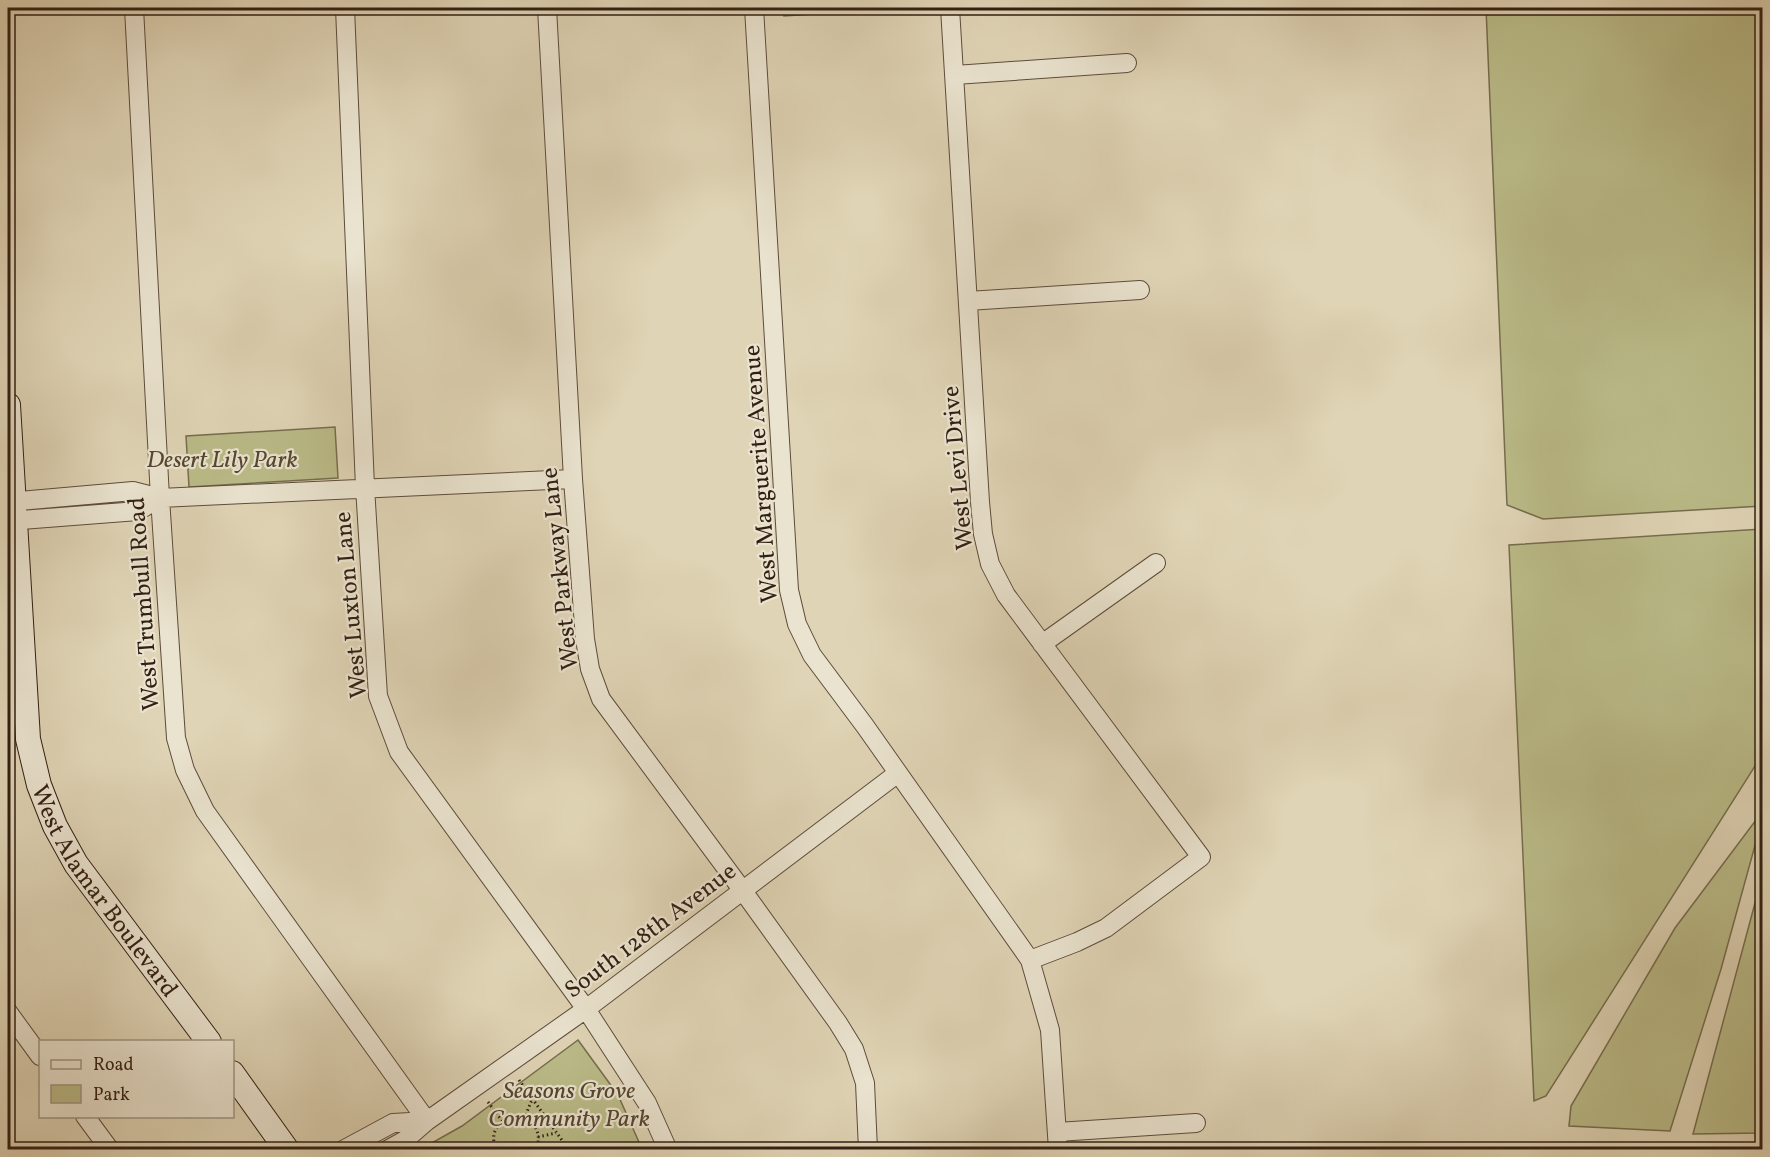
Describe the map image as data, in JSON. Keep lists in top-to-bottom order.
{
  "streets": {
    "street": [
      "West Levi Drive",
      "West Marguerite Avenue",
      "West Parkway Lane",
      "West Trumbull Road",
      "West Luxton Lane",
      "West Alamar Boulevard",
      "South 128th Avenue"
    ]
  },
  "crossings": [
    ["West Levi Drive", "West Marguerite Avenue"],
    ["West Marguerite Avenue", "South 128th Avenue"],
    ["West Parkway Lane", "South 128th Avenue"],
    ["West Trumbull Road", "South 128th Avenue"],
    ["West Luxton Lane", "South 128th Avenue"]
  ],
  "parks": ["Desert Lily Park", "Seasons Grove Community Park"],
  "legend": ["Road", "Park"]
}
